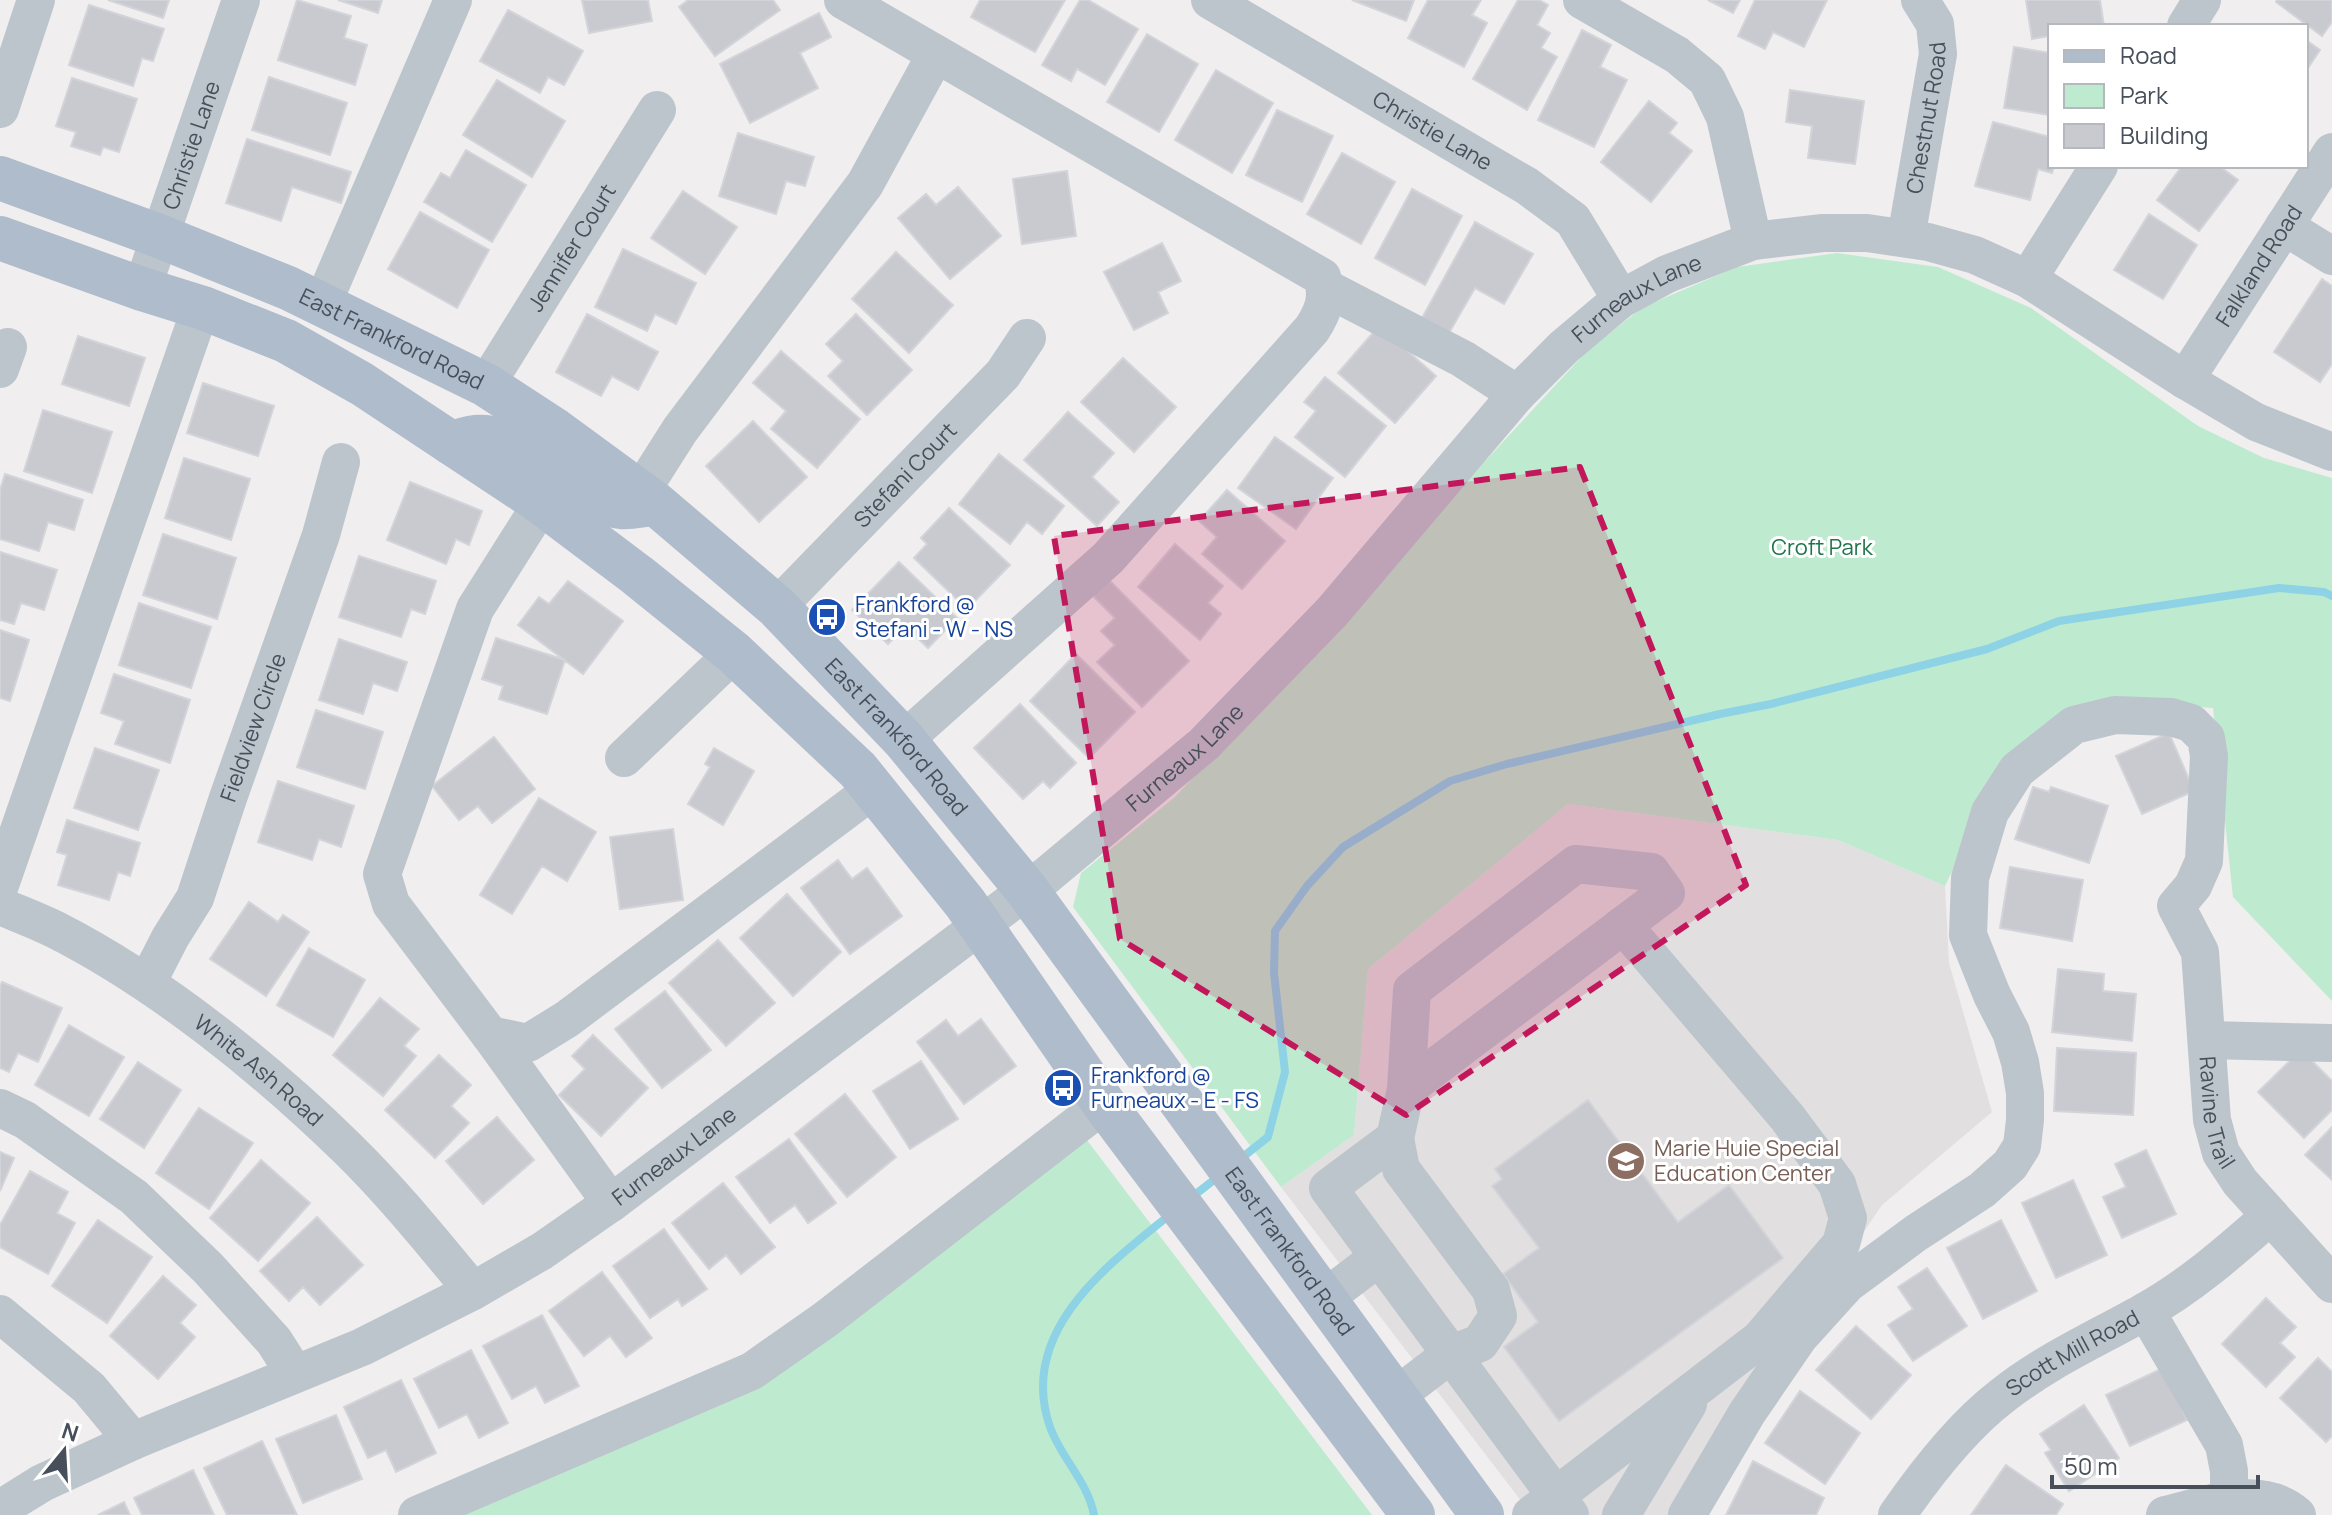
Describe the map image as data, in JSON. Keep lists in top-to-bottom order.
{
  "streets": {
    "main road": ["East Frankford Road"],
    "street": [
      "Chestnut Road",
      "Christie Lane",
      "Jennifer Court",
      "Falkland Road",
      "Furneaux Lane",
      "Stefani Court",
      "Fieldview Circle",
      "White Ash Road",
      "Ravine Trail",
      "Scott Mill Road"
    ]
  },
  "crossings": [
    ["Chestnut Road", "Furneaux Lane"],
    ["Christie Lane", "Furneaux Lane"],
    ["Christie Lane", "East Frankford Road"],
    ["Jennifer Court", "East Frankford Road"],
    ["Falkland Road", "Furneaux Lane"],
    ["Furneaux Lane", "East Frankford Road"],
    ["Furneaux Lane", "White Ash Road"],
    ["East Frankford Road", "Stefani Court"],
    ["Fieldview Circle", "White Ash Road"],
    ["Ravine Trail", "Scott Mill Road"]
  ],
  "parks": ["Croft Park"],
  "places": {
    "bus stop": ["Frankford @ Stefani - W - NS", "Frankford @ Furneaux - E - FS"],
    "school or university": ["Marie Huie Special Education Center"]
  },
  "legend": ["Road", "Park", "Building"],
  "scale_bar": "50 m",
  "north": "top"
}
